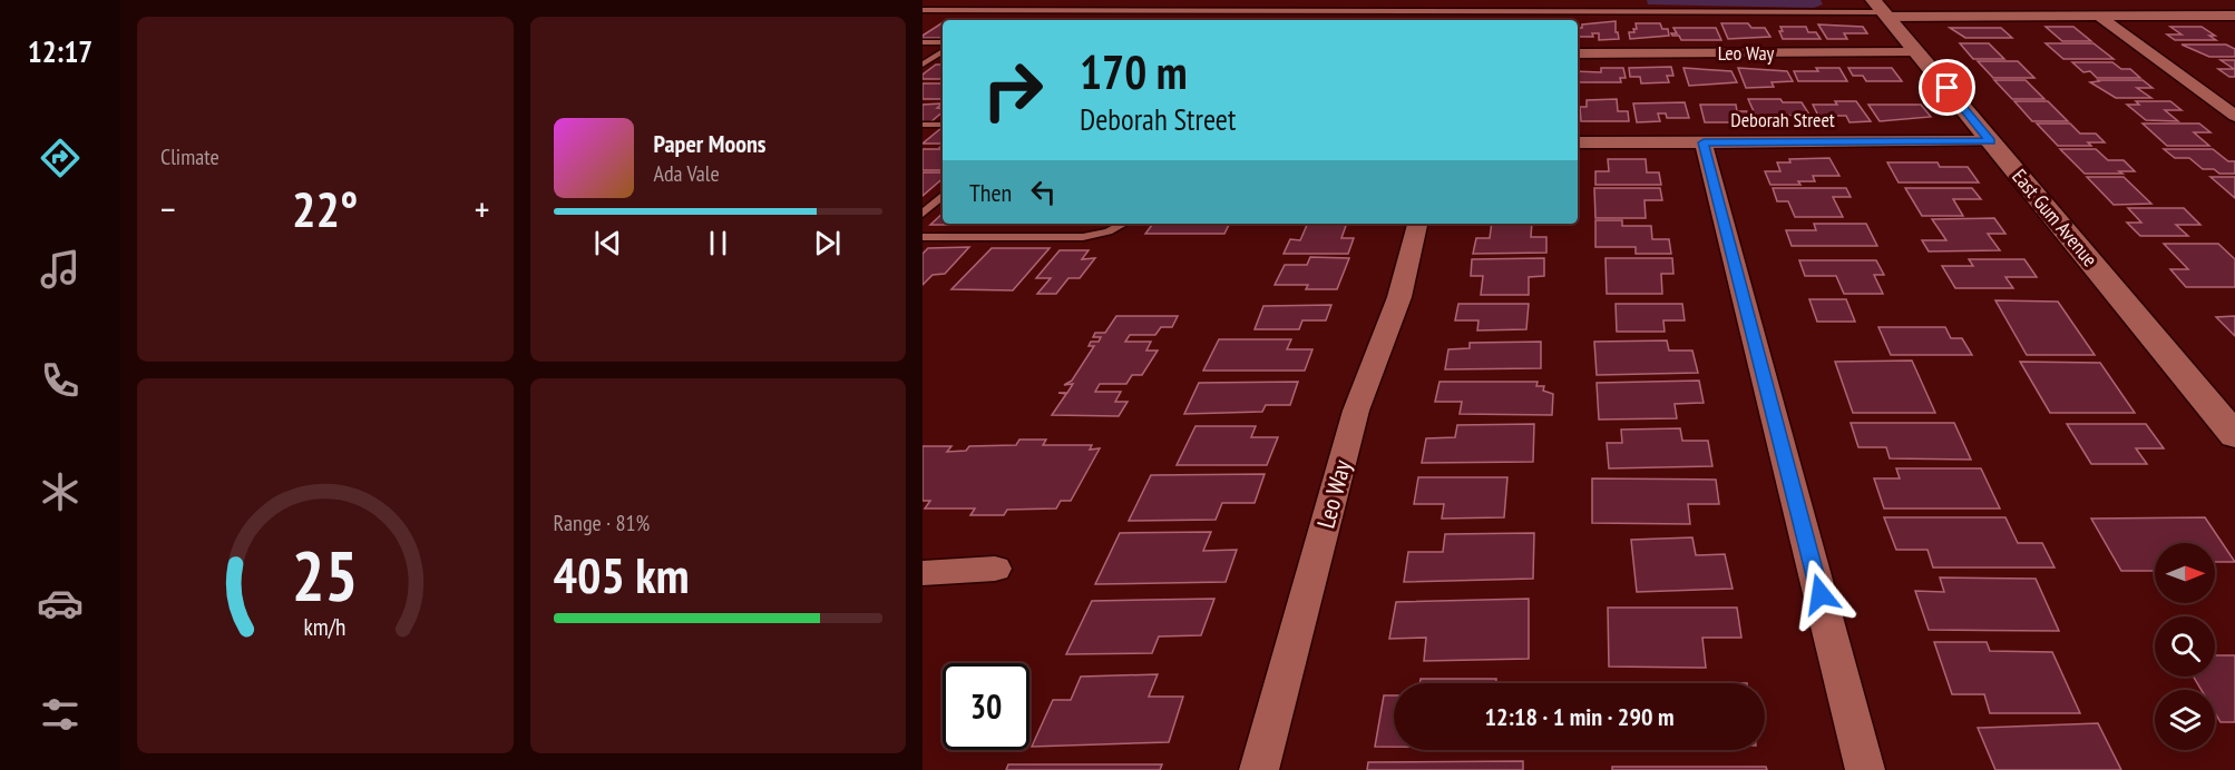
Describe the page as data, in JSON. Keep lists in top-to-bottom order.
{
  "streets": {
    "street": ["Leo Way", "Deborah Street", "East Gum Avenue"]
  },
  "crossings": [
    ["Leo Way", "East Gum Avenue"],
    ["Deborah Street", "East Gum Avenue"]
  ],
  "north": "right",
  "page": {
    "tabs": "12:17",
    "tile": [
      "Climate",
      ["Range · 81%", "405 km"]
    ],
    "turn": ["170 m", "Deborah Street"],
    "song": ["Paper Moons", "Ada Vale"],
    "then": "Then",
    "heat": ["−", "22°", "+"],
    "limit": "30",
    "trip": "12:18 · 1 min · 290 m",
    "gauge": ["25", "km/h"]
  }
}
